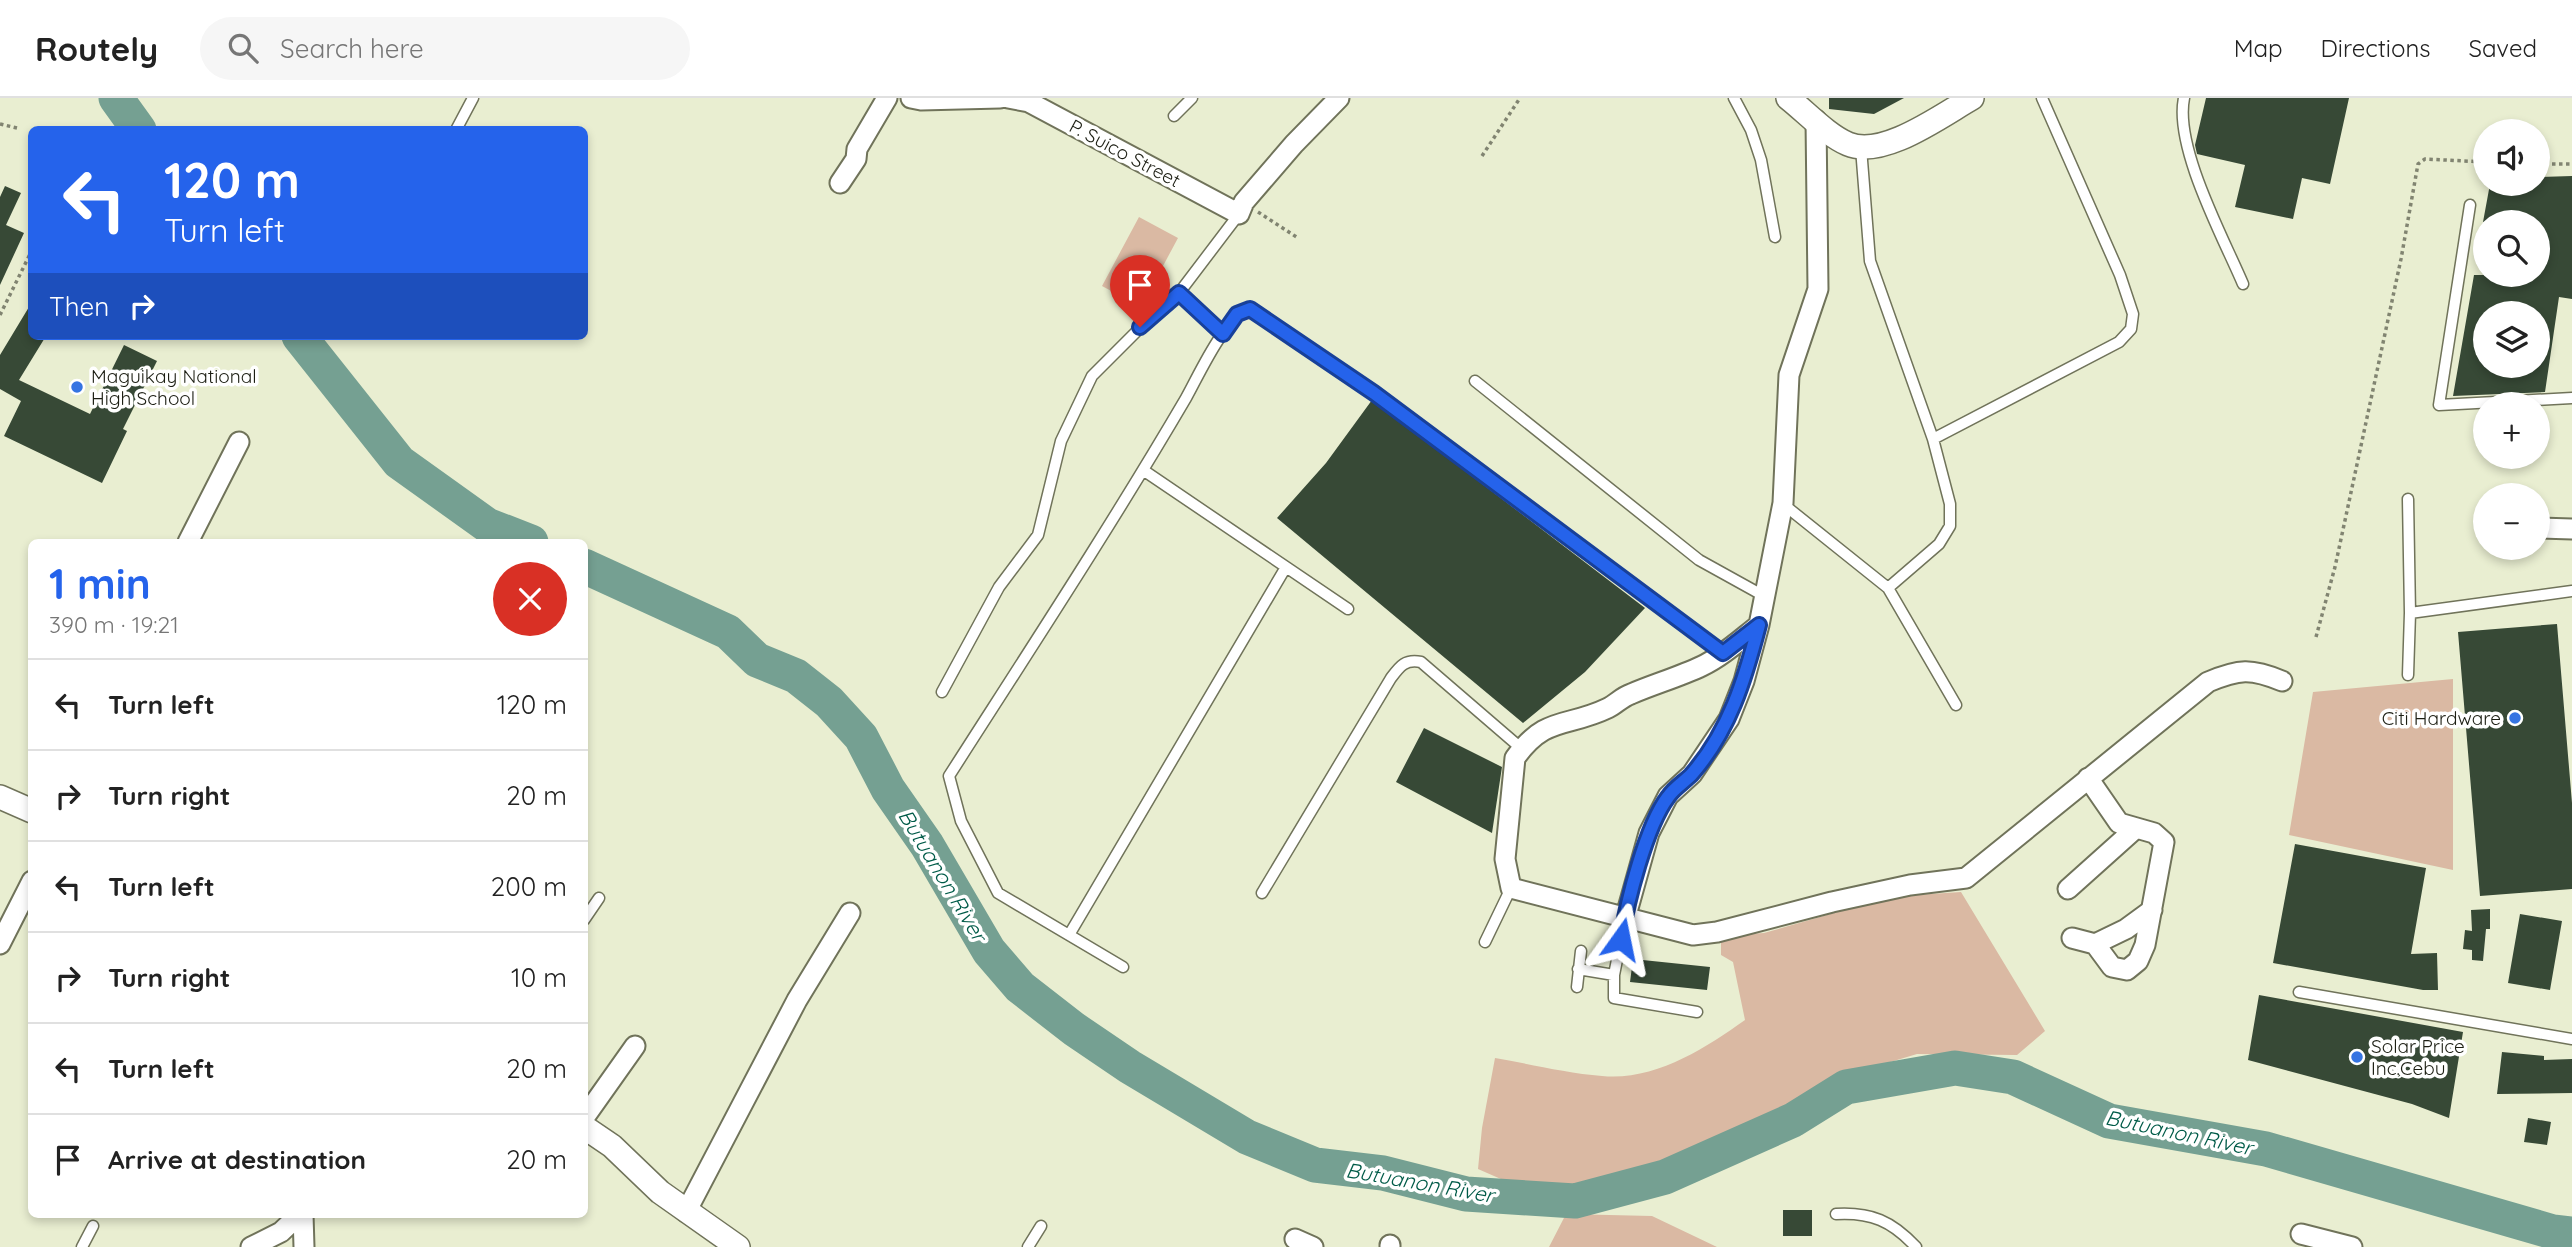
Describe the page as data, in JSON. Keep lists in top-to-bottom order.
{
  "streets": {
    "street": ["P. Suico Street"]
  },
  "water": ["Butuanon River"],
  "places": ["Maguikay National High School", "Citi Hardware", "Solar Price Inc.Cebu"],
  "page": {
    "header": "Routely",
    "search": "Search here",
    "nav": ["Map", "Directions", "Saved"],
    "map_buttons": ["+", "−"],
    "turn": ["120 m", "Turn left"],
    "then": "Then",
    "heading": ["1 min", "390 m · 19:21"],
    "list": [
      {
        "name": "Turn left",
        "value": "120 m"
      },
      {
        "name": "Turn right",
        "value": "20 m"
      },
      {
        "name": "Turn left",
        "value": "200 m"
      },
      {
        "name": "Turn right",
        "value": "10 m"
      },
      {
        "name": "Turn left",
        "value": "20 m"
      },
      {
        "name": "Arrive at destination",
        "value": "20 m"
      }
    ]
  }
}
